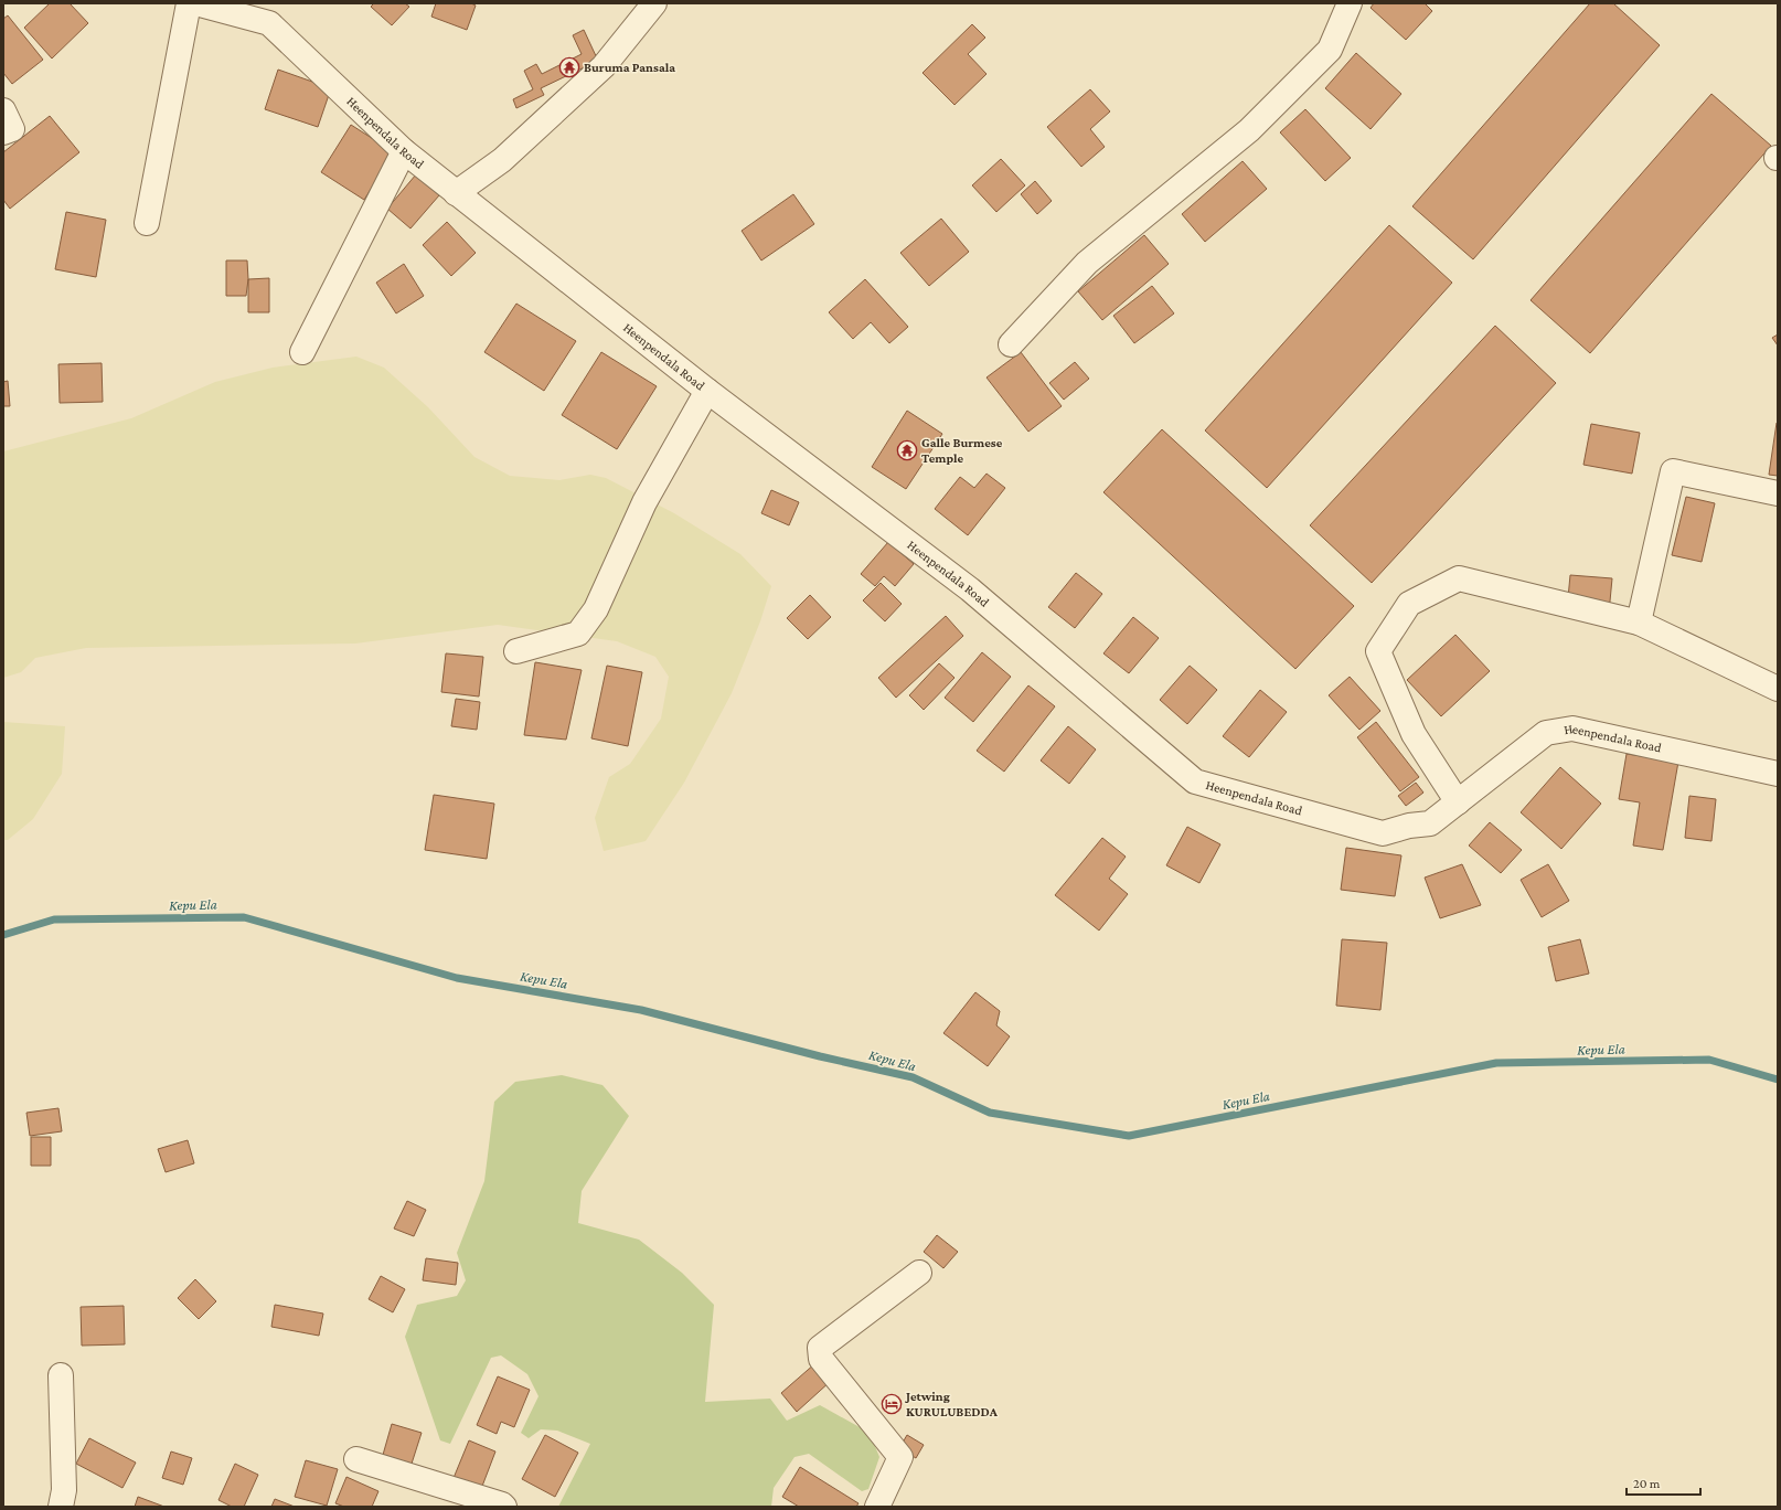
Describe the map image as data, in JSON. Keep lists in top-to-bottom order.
{
  "streets": {
    "street": ["Heenpendala Road"]
  },
  "water": ["Kepu Ela"],
  "places": {
    "temple": ["Buruma Pansala", "Galle Burmese Temple"],
    "hotel": ["Jetwing KURULUBEDDA"]
  },
  "scale_bar": "20 m"
}
